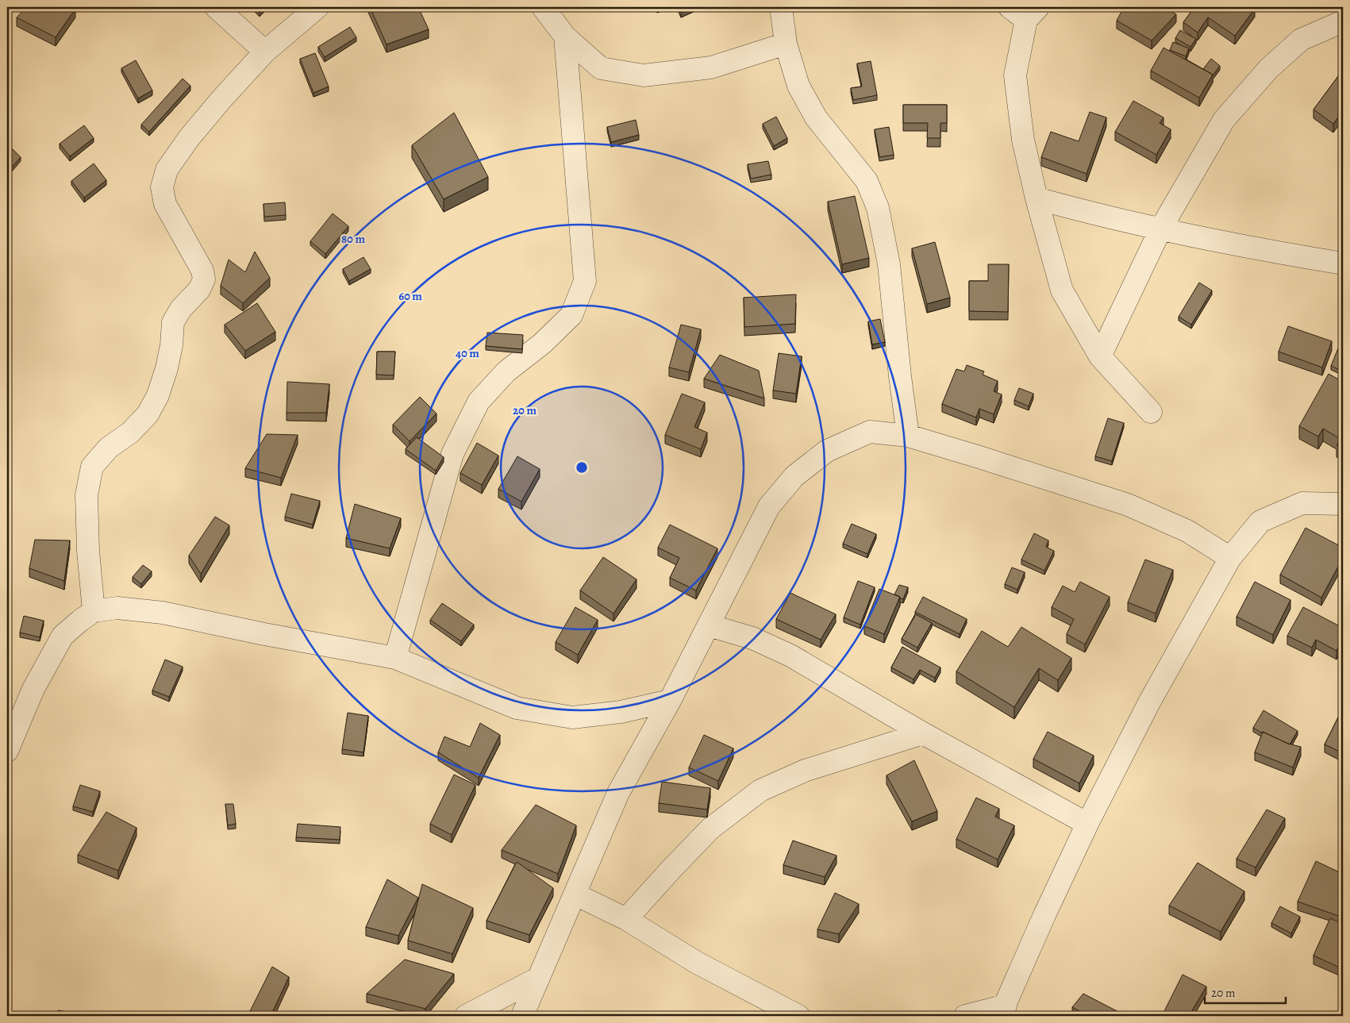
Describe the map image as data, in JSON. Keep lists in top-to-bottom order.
{
  "scale_bar": "20 m",
  "rings": [
    "80 m",
    "60 m",
    "40 m",
    "20 m"
  ]
}
